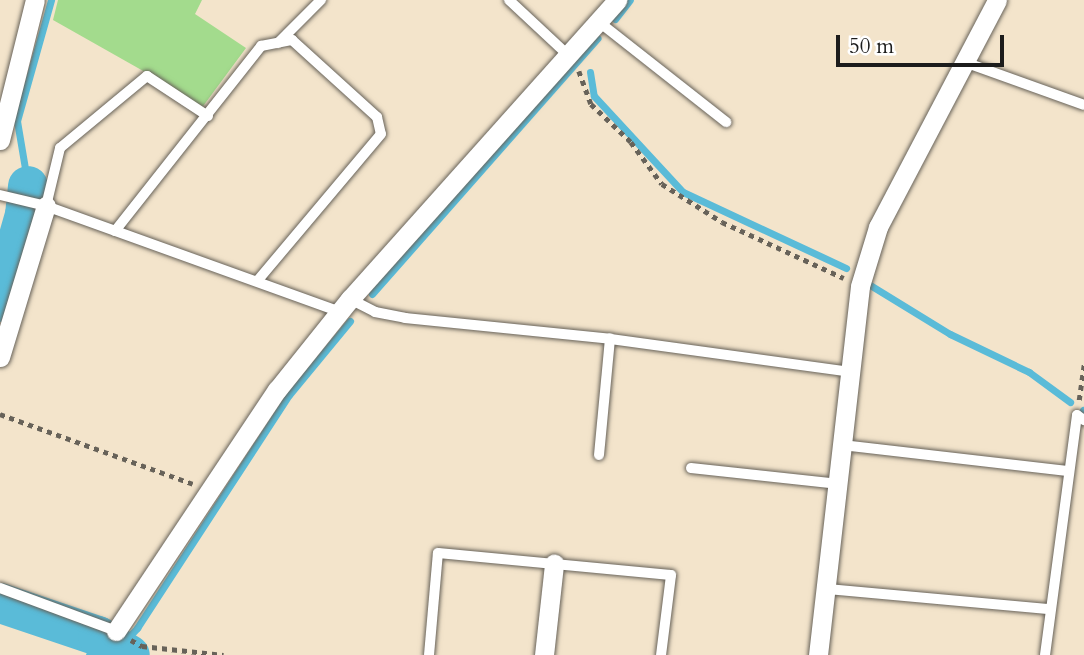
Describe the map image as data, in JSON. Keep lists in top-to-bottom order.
{
  "scale_bar": "50 m"
}
